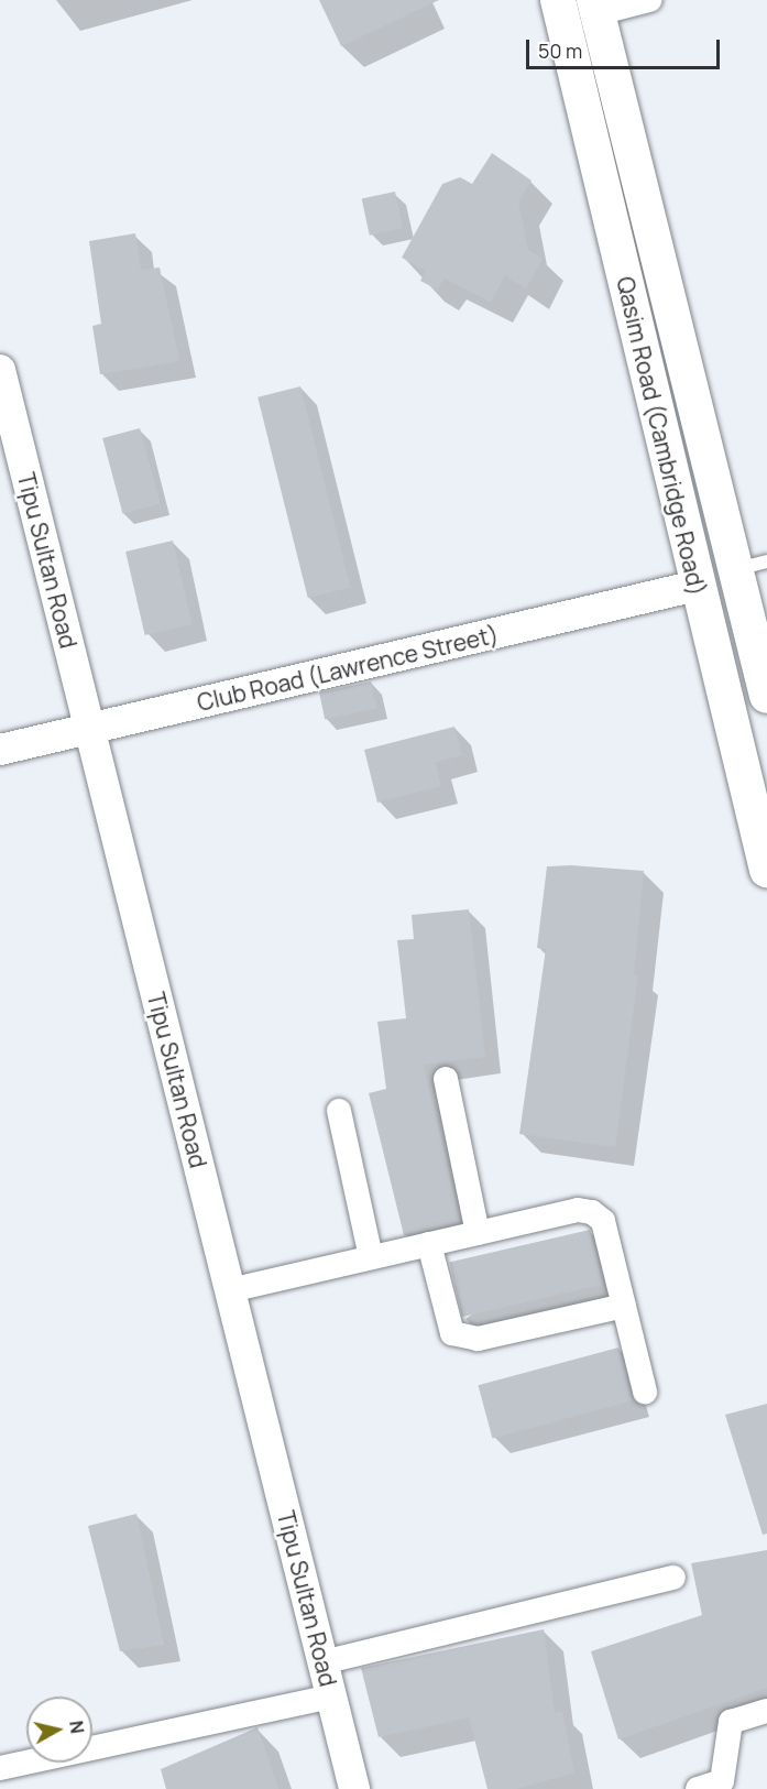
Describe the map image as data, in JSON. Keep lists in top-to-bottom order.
{
  "streets": {
    "main road": ["Qasim Road (Cambridge Road)"],
    "street": ["Tipu Sultan Road", "Club Road (Lawrence Street)"]
  },
  "crossings": [
    ["Qasim Road (Cambridge Road)", "Club Road (Lawrence Street)"],
    ["Tipu Sultan Road", "Club Road (Lawrence Street)"]
  ],
  "scale_bar": "50 m",
  "north": "right"
}
